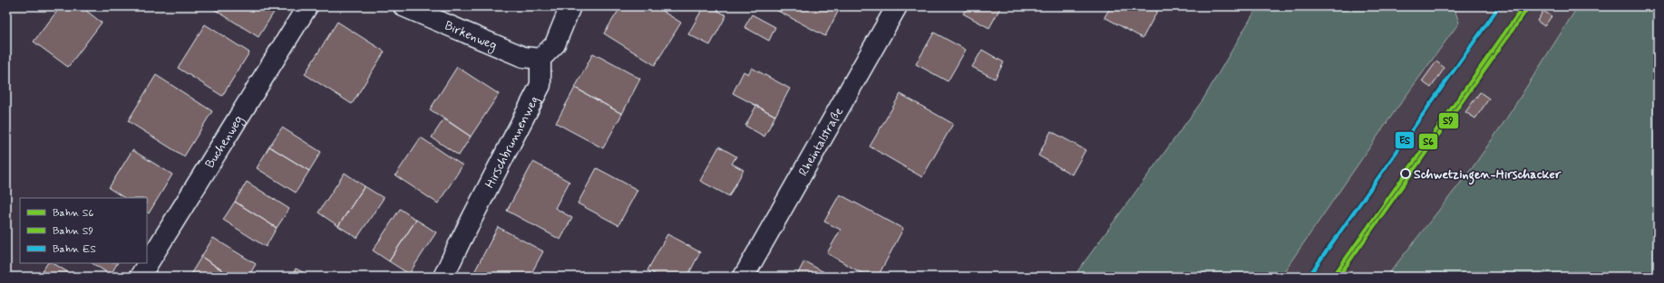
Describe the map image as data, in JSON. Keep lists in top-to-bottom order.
{
  "streets": {
    "street": [
      "Birkenweg",
      "Buchenweg",
      "Hirschbrunnenweg",
      "Rheintalstraße"
    ]
  },
  "crossings": [
    ["Birkenweg", "Hirschbrunnenweg"]
  ],
  "places": ["Schwetzingen-Hirschacker"],
  "lines": ["rail line S6", "rail line ES", "rail line S9"],
  "legend": ["Bahn S6", "Bahn S9", "Bahn ES"]
}
